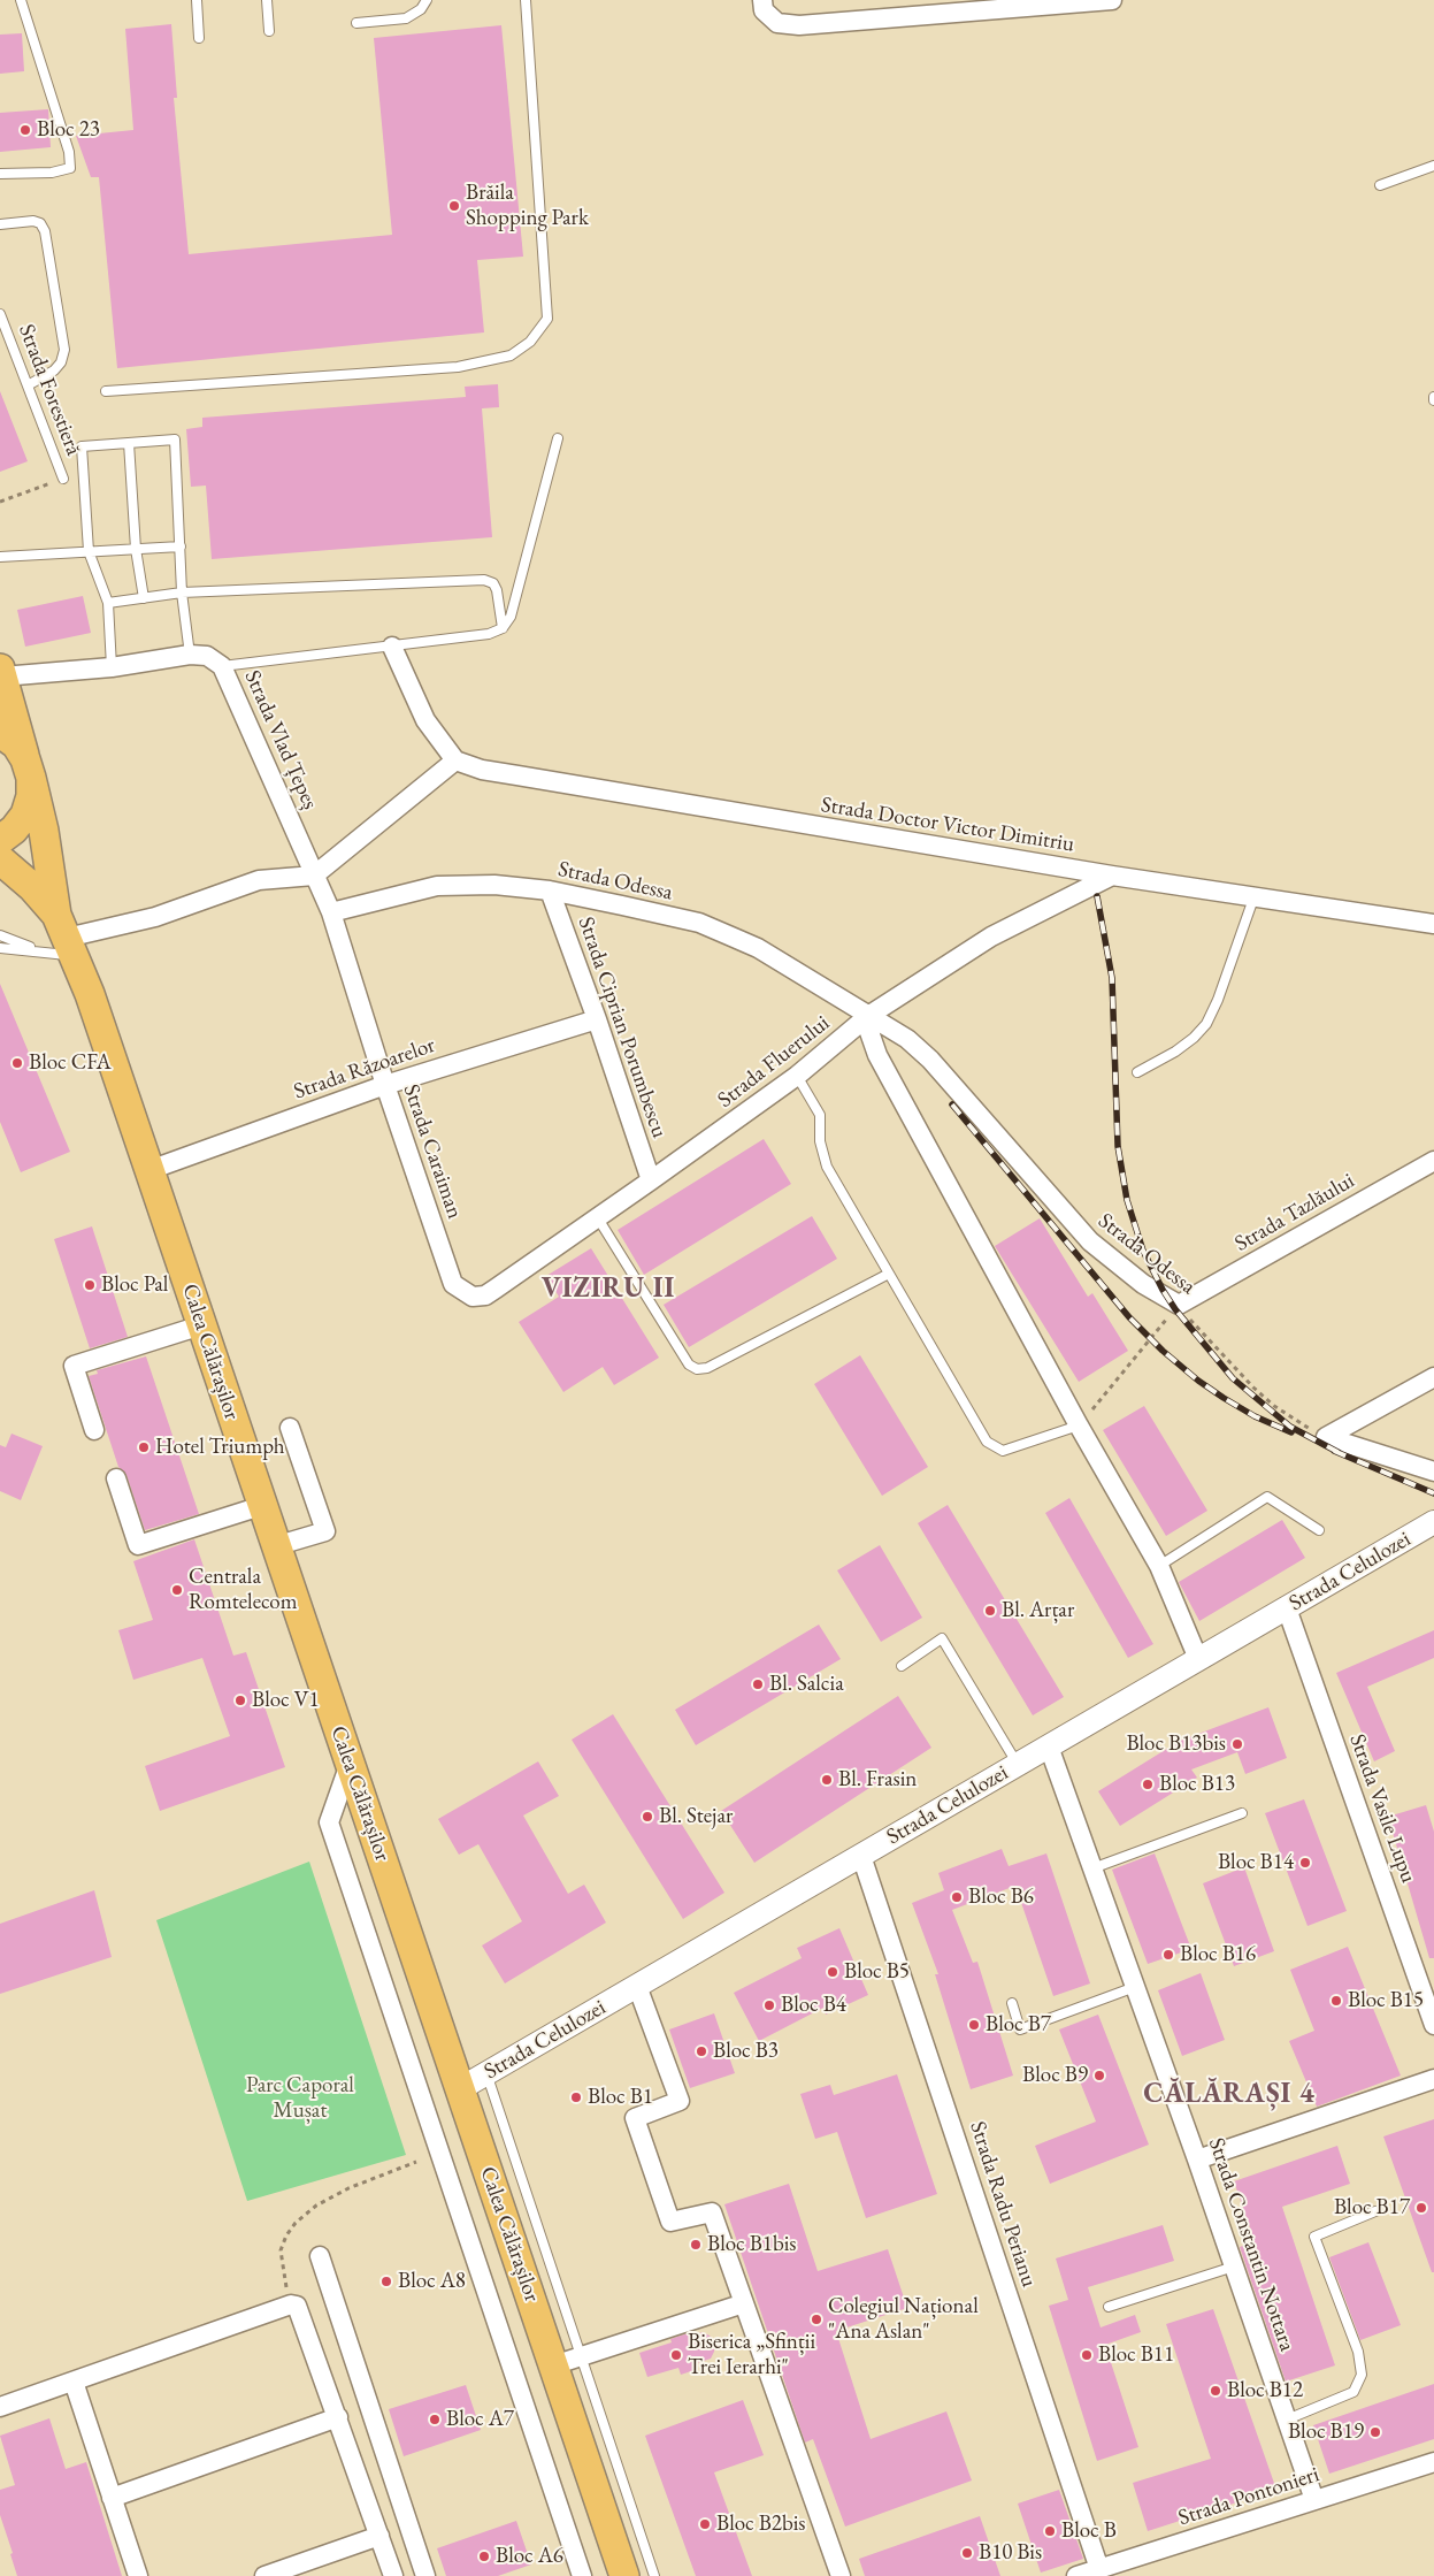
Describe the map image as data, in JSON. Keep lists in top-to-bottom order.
{
  "streets": {
    "main road": ["Calea Călărașilor"],
    "street": [
      "Strada Vlad Țepeș",
      "Strada Doctor Victor Dimitriu",
      "Strada Odessa",
      "Strada Ciprian Porumbescu",
      "Strada Fluerului",
      "Strada Răzoarelor",
      "Strada Caraiman",
      "Strada Tazlăului",
      "Strada Celulozei",
      "Strada Vasile Lupu",
      "Strada Radu Perianu",
      "Strada Constantin Nottara",
      "Strada Pontonieri"
    ],
    "lane": ["Strada Forestieră"]
  },
  "crossings": [
    ["Strada Vlad Țepeș", "Strada Odessa"],
    ["Strada Vlad Țepeș", "Strada Caraiman"],
    ["Strada Vlad Țepeș", "Calea Călărașilor"],
    ["Strada Doctor Victor Dimitriu", "Strada Fluerului"],
    ["Strada Odessa", "Strada Ciprian Porumbescu"],
    ["Strada Odessa", "Strada Fluerului"],
    ["Strada Odessa", "Strada Caraiman"],
    ["Strada Odessa", "Strada Tazlăului"],
    ["Strada Ciprian Porumbescu", "Strada Fluerului"],
    ["Strada Ciprian Porumbescu", "Strada Răzoarelor"],
    ["Strada Fluerului", "Strada Caraiman"],
    ["Strada Răzoarelor", "Strada Caraiman"],
    ["Strada Răzoarelor", "Calea Călărașilor"],
    ["Calea Călărașilor", "Strada Celulozei"],
    ["Strada Celulozei", "Strada Vasile Lupu"],
    ["Strada Celulozei", "Strada Radu Perianu"],
    ["Strada Celulozei", "Strada Constantin Nottara"],
    ["Strada Radu Perianu", "Strada Pontonieri"],
    ["Strada Constantin Nottara", "Strada Pontonieri"]
  ],
  "districts": ["VIZIRU II", "CĂLĂRAȘI 4"],
  "parks": ["Parc Caporal Mușat"],
  "places": [
    "Bloc 23",
    "Brăila Shopping Park",
    "Bloc CFA",
    "Bloc Pal",
    "Hotel Triumph",
    "Centrala Romtelecom",
    "Bl. Arțar",
    "Bl. Salcia",
    "Bloc V1",
    "Bloc B13bis",
    "Bl. Frasin",
    "Bloc B13",
    "Bl. Stejar",
    "Bloc B14",
    "Bloc B6",
    "Bloc B16",
    "Bloc B5",
    "Bloc B15",
    "Bloc B4",
    "Bloc B7",
    "Bloc B3",
    "Bloc B9",
    "Bloc B1",
    "Bloc B17",
    "Bloc B1bis",
    "Bloc A8",
    "Colegiul Național \"Ana Aslan\"",
    "Biserica „Sfinții Trei Ierarhi\"",
    "Bloc B11",
    "Bloc B12",
    "Bloc A7",
    "Bloc B19",
    "Bloc B2bis",
    "Bloc B",
    "B10 Bis",
    "Bloc A6"
  ]
}
